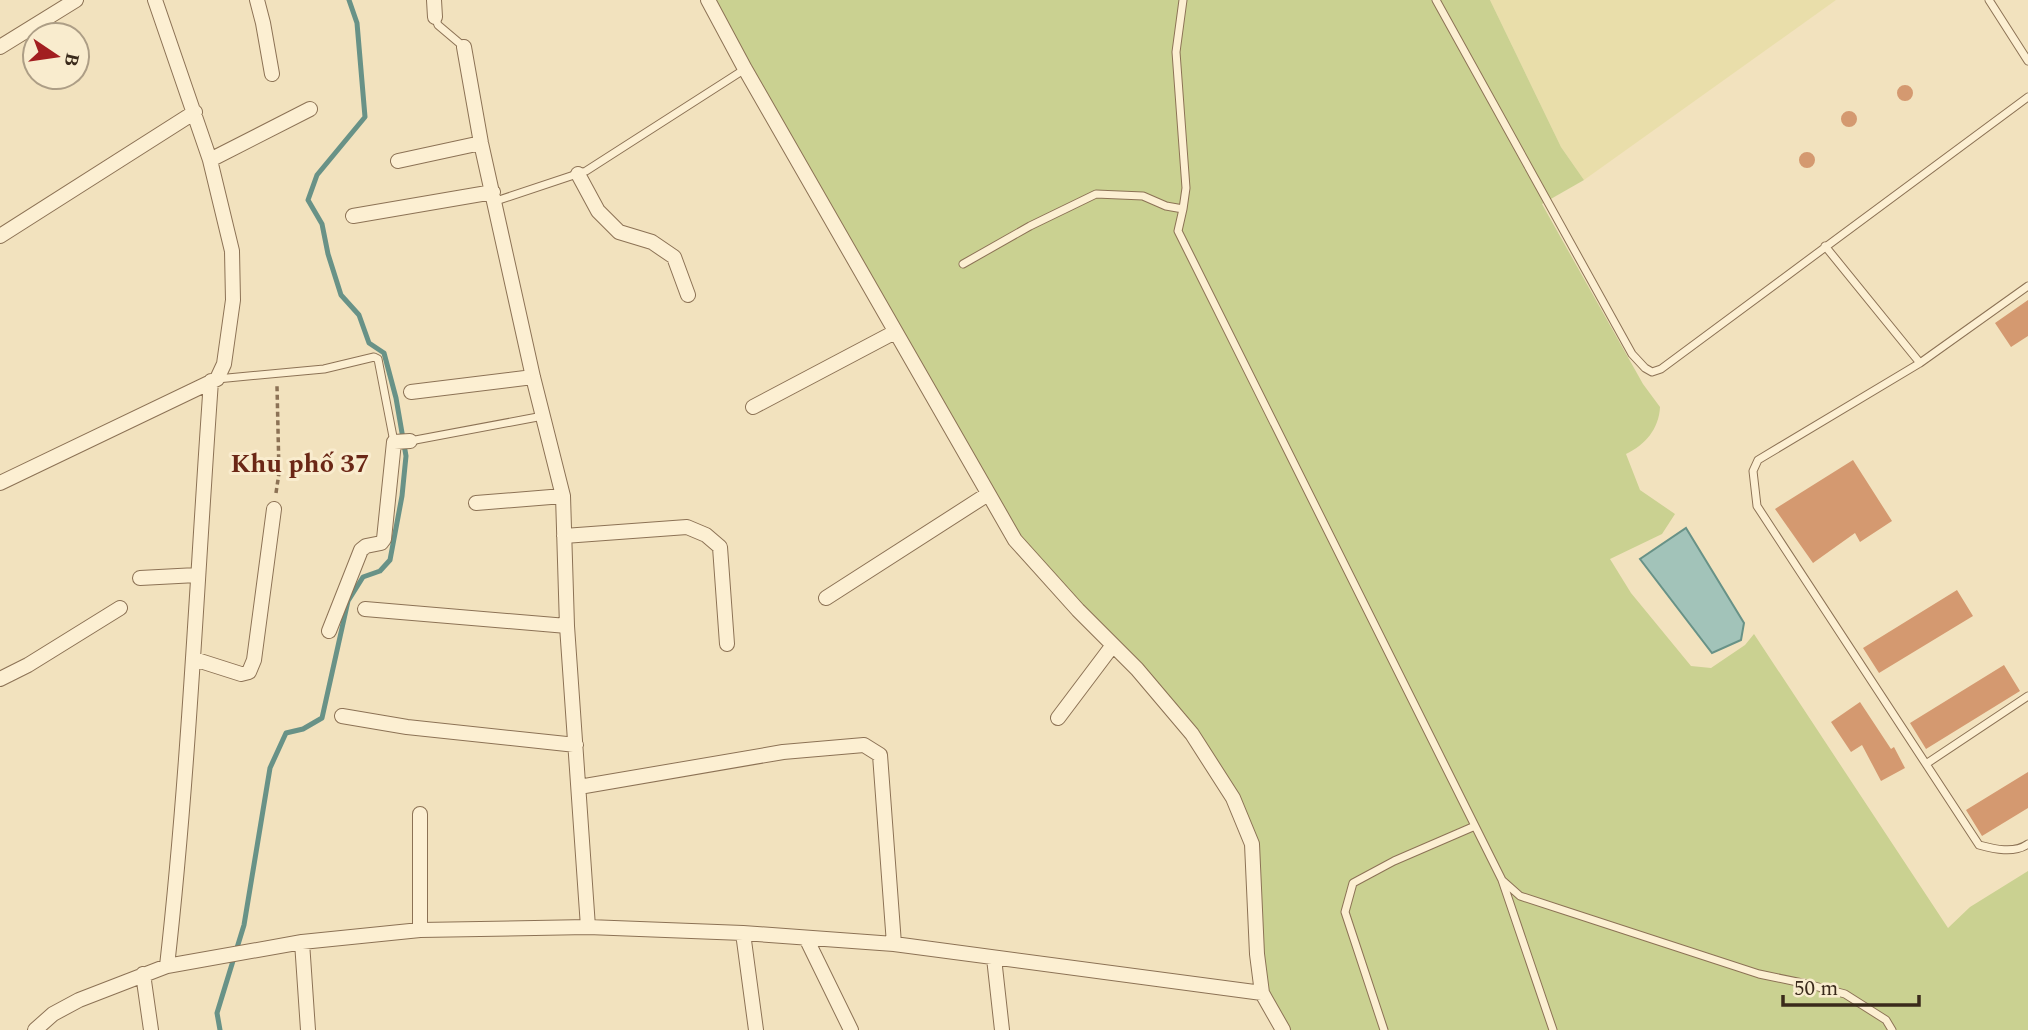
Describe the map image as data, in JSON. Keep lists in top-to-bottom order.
{
  "districts": ["Khu phố 37"],
  "scale_bar": "50 m",
  "north": "right"
}
